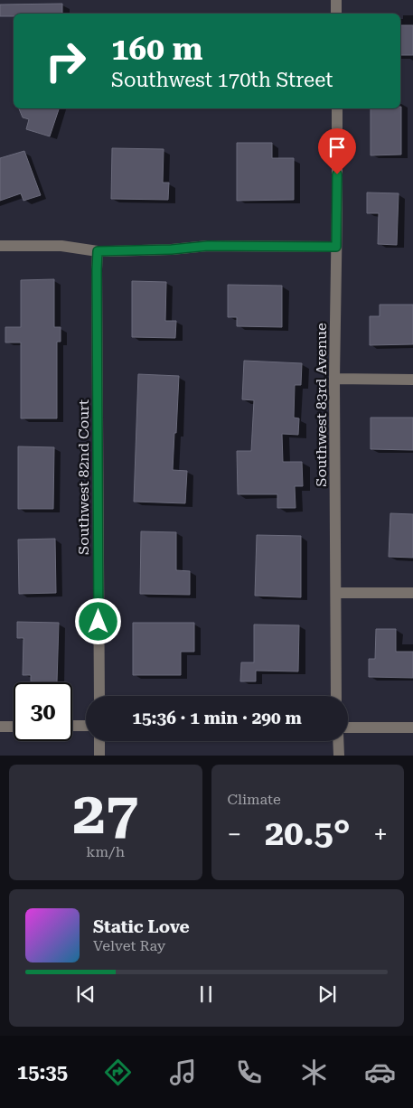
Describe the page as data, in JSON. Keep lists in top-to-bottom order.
{
  "streets": {
    "street": ["Southwest 83rd Avenue", "Southwest 82nd Court"]
  },
  "page": {
    "turn": ["160 m", "Southwest 170th Street"],
    "limit": "30",
    "trip": "15:36 · 1 min · 290 m",
    "tile": [
      ["27", "km/h"],
      "Climate"
    ],
    "heat": ["−", "20.5°", "+"],
    "song": ["Static Love", "Velvet Ray"],
    "tabs": "15:35"
  }
}
